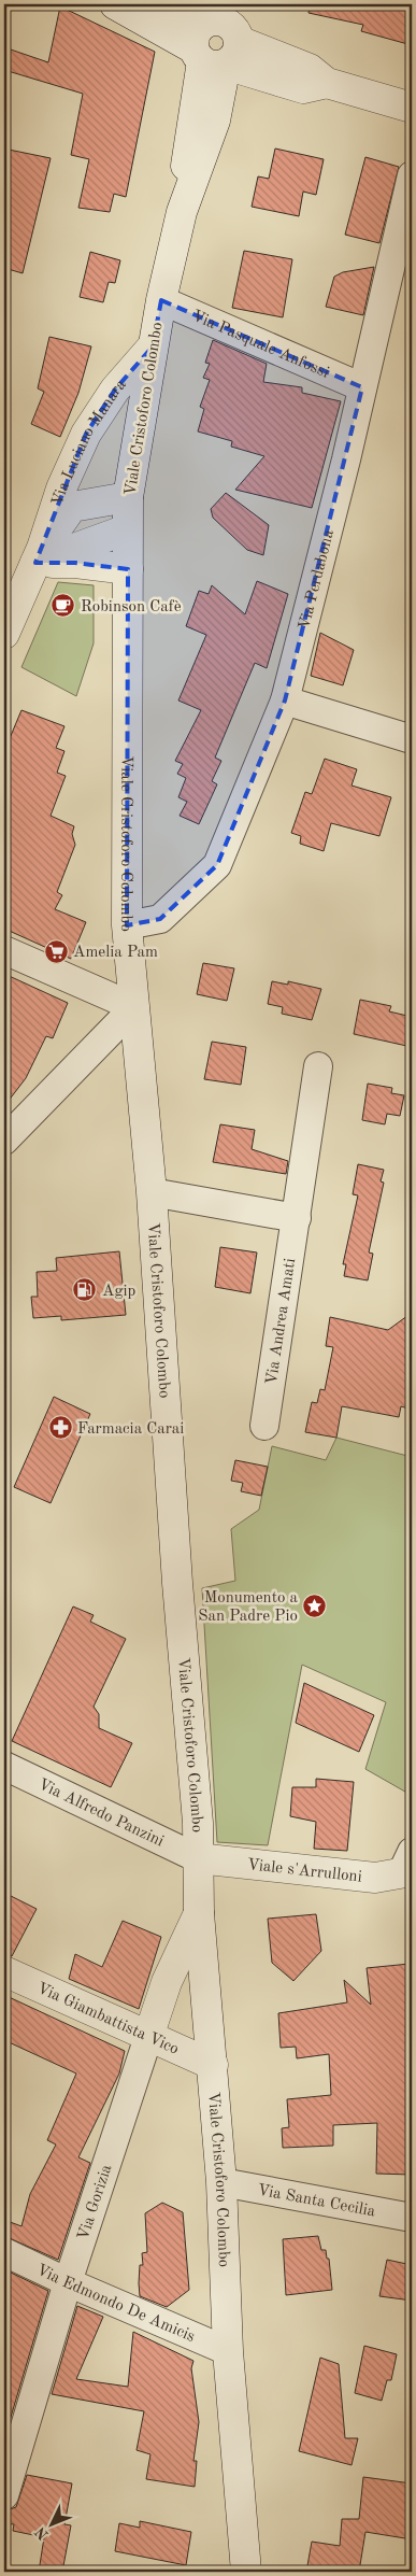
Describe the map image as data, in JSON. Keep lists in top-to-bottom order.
{
  "streets": {
    "main road": [
      "Viale Cristoforo Colombo",
      "Via Luciano Manara",
      "Viale s'Arrulloni",
      "Via Giambattista Vico",
      "Via Gorizia"
    ],
    "street": [
      "Via Pasquale Anfossi",
      "Via Perdabona",
      "Via Andrea Amati",
      "Via Alfredo Panzini",
      "Via Santa Cecilia",
      "Via Edmondo De Amicis"
    ]
  },
  "crossings": [
    ["Via Pasquale Anfossi", "Viale Cristoforo Colombo"],
    ["Via Pasquale Anfossi", "Via Perdabona"],
    ["Viale Cristoforo Colombo", "Via Luciano Manara"],
    ["Viale Cristoforo Colombo", "Via Perdabona"],
    ["Viale Cristoforo Colombo", "Via Alfredo Panzini"],
    ["Viale Cristoforo Colombo", "Viale s'Arrulloni"],
    ["Viale Cristoforo Colombo", "Via Giambattista Vico"],
    ["Viale Cristoforo Colombo", "Via Santa Cecilia"],
    ["Viale Cristoforo Colombo", "Via Gorizia"],
    ["Viale Cristoforo Colombo", "Via Edmondo De Amicis"],
    ["Via Alfredo Panzini", "Viale s'Arrulloni"],
    ["Via Giambattista Vico", "Via Gorizia"],
    ["Via Gorizia", "Via Edmondo De Amicis"]
  ],
  "places": {
    "cafe": ["Robinson Cafè"],
    "supermarket": ["Amelia Pam"],
    "fuel station": ["Agip"],
    "pharmacy": ["Farmacia Carai"],
    "place": ["Monumento a San Padre Pio"]
  },
  "north": "bottom left"
}
